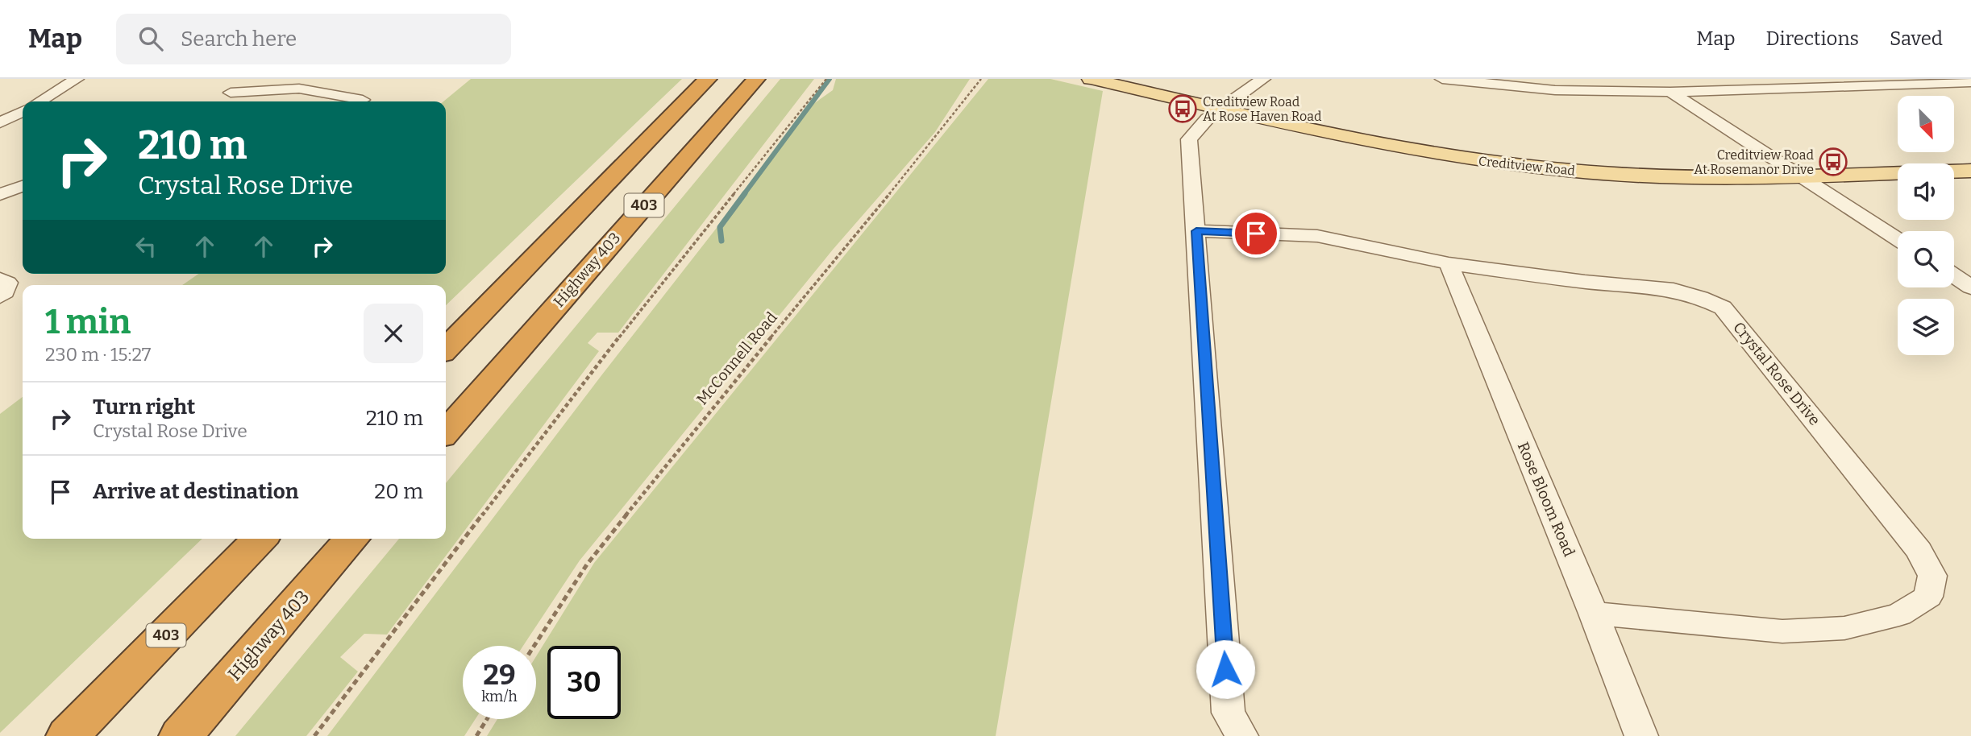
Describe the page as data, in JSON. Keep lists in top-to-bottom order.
{
  "streets": {
    "highway": ["403", "Highway 403"],
    "main road": ["Creditview Road"],
    "street": ["Crystal Rose Drive", "Rose Bloom Road"],
    "path": ["McConnell Road"]
  },
  "crossings": [
    ["Crystal Rose Drive", "Rose Bloom Road"]
  ],
  "places": {
    "bus stop": ["Creditview Road At Rose Haven Road", "Creditview Road At Rosemanor Drive"]
  },
  "north": "bottom right",
  "page": {
    "header": "Map",
    "search": "Search here",
    "nav": ["Map", "Directions", "Saved"],
    "turn": ["210 m", "Crystal Rose Drive"],
    "heading": ["1 min", "230 m · 15:27"],
    "list": [
      {
        "name": "Turn right",
        "note": "Crystal Rose Drive",
        "value": "210 m"
      },
      {
        "name": "Arrive at destination",
        "value": "20 m"
      }
    ],
    "speed": "29 km/h",
    "limit": "30"
  }
}
